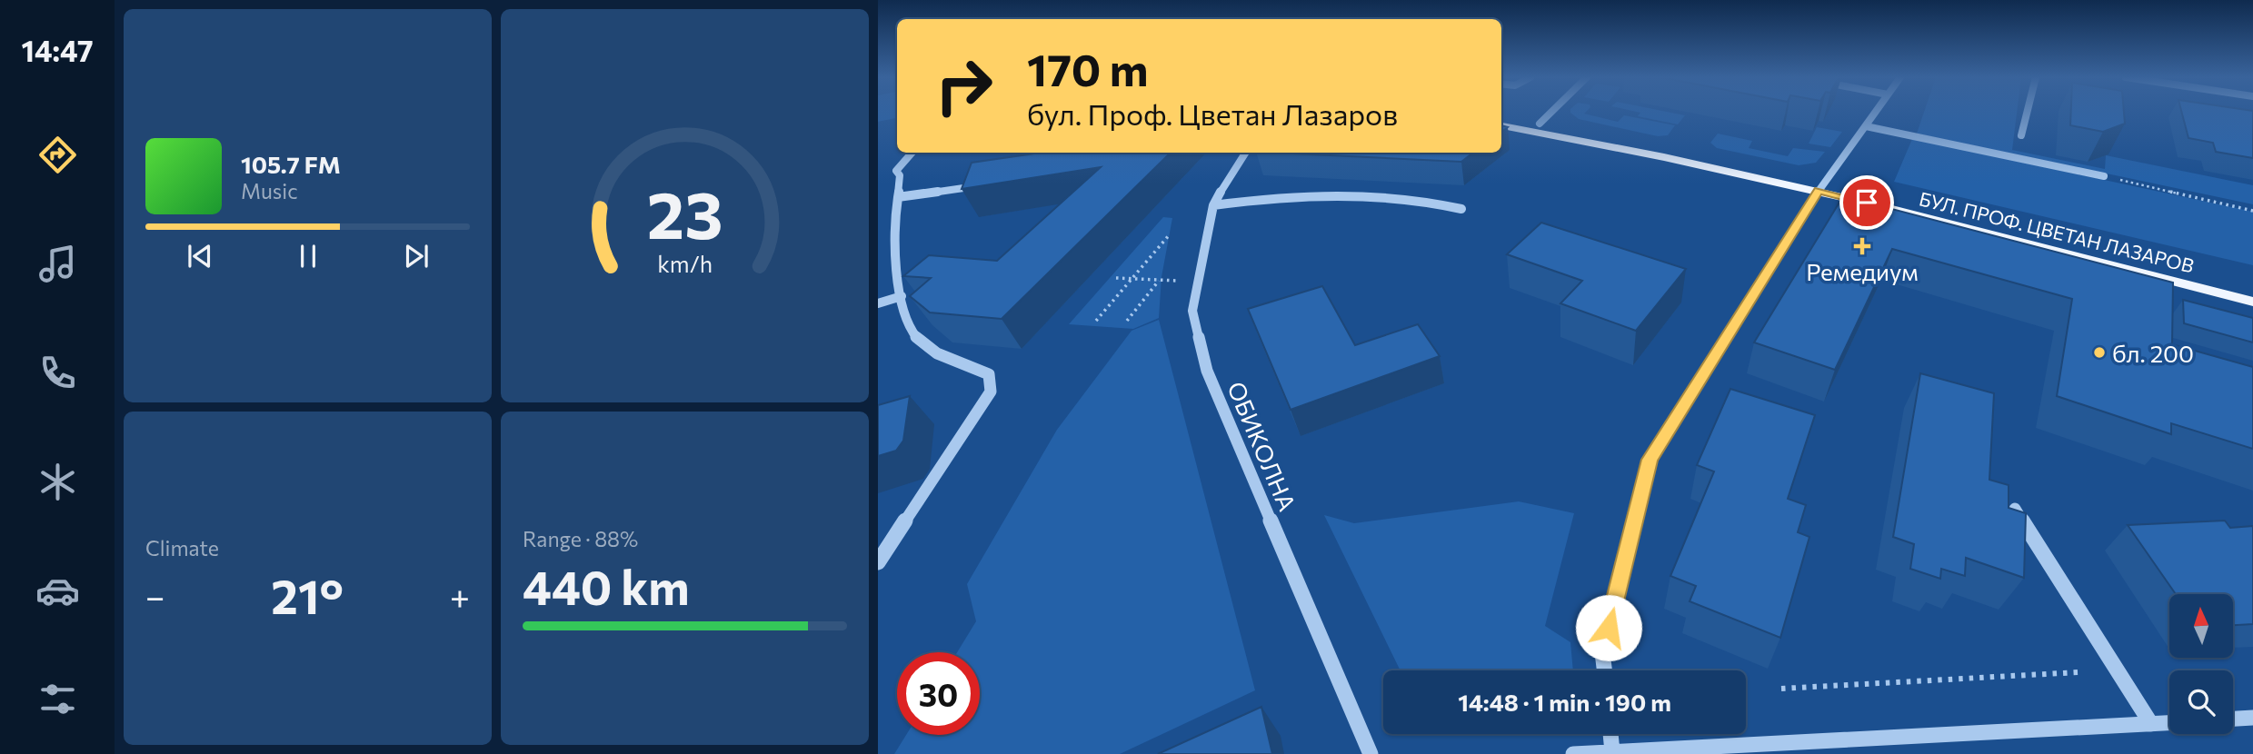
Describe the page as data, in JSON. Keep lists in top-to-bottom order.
{
  "streets": {
    "main road": ["БУЛ. ПРОФ. ЦВЕТАН ЛАЗАРОВ"],
    "street": ["ОБИКОЛНА"]
  },
  "places": {
    "health": ["Ремедиум"],
    "other": ["бл. 200"]
  },
  "north": "top",
  "page": {
    "tabs": "14:47",
    "turn": ["170 m", "бул. Проф. Цветан Лазаров"],
    "song": ["105.7 FM", "Music"],
    "tile": [
      "Climate",
      ["Range · 88%", "440 km"]
    ],
    "heat": ["−", "21°", "+"],
    "limit": "30",
    "trip": "14:48 · 1 min · 190 m",
    "gauge": ["23", "km/h"]
  }
}
